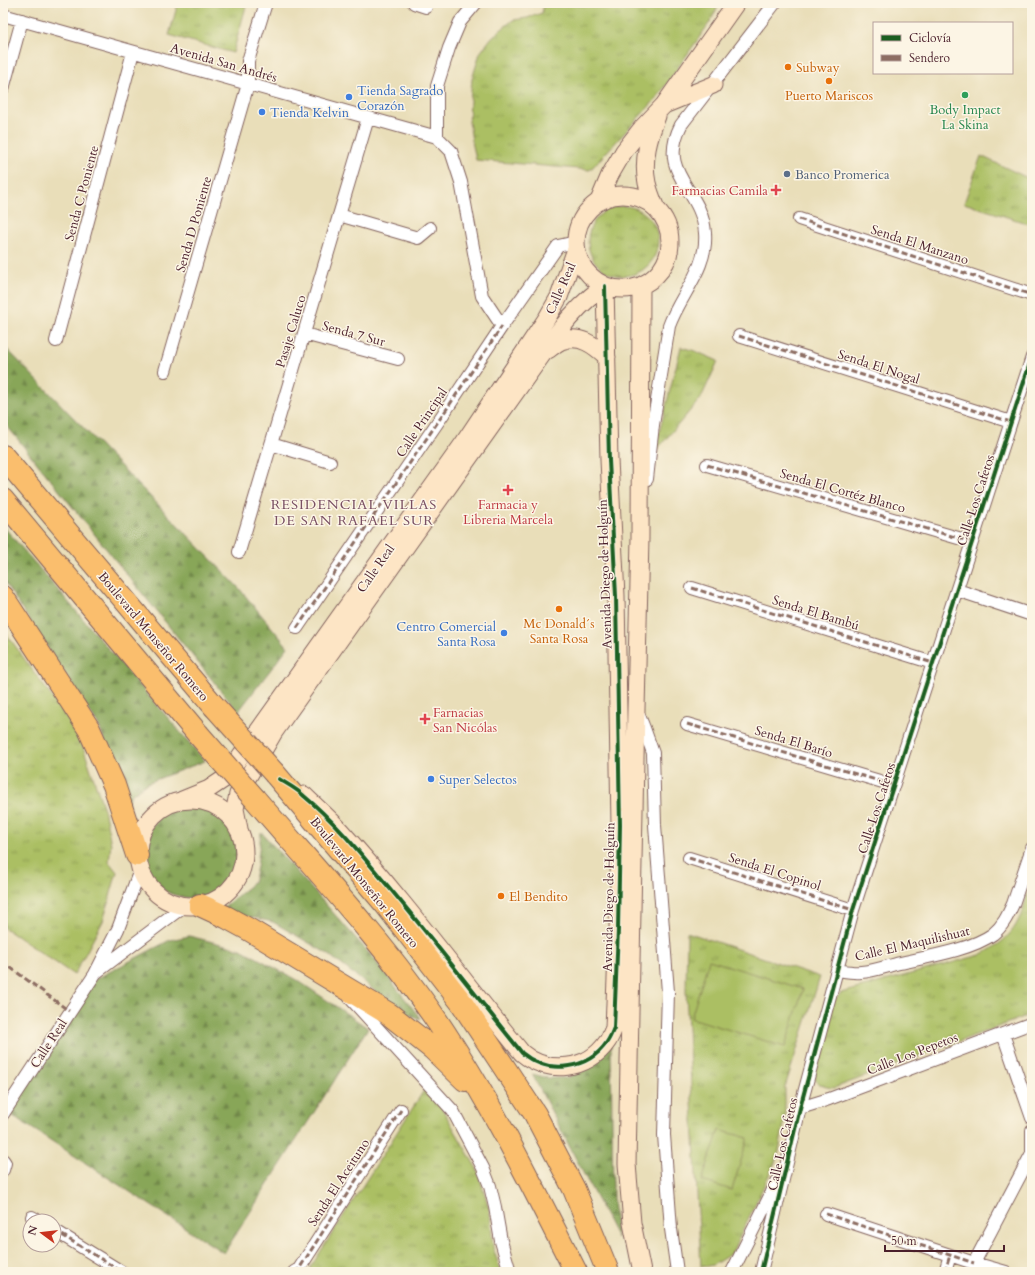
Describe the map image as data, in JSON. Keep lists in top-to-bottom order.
{
  "streets": {
    "highway": ["Boulevard Monseñor Romero"],
    "main road": ["Calle Real", "Avenida Diego de Holguín"],
    "street": [
      "Avenida San Andrés",
      "Senda C Poniente",
      "Senda D Poniente",
      "Senda El Manzano",
      "Pasaje Caluco",
      "Senda 7 Sur",
      "Senda El Nogal",
      "Calle Principal",
      "Senda El Cortéz Blanco",
      "Calle Los Cafetos",
      "Senda El Bambú",
      "Senda El Barío",
      "Senda El Copinol",
      "Calle El Maquilishuat",
      "Calle Los Pepetos",
      "Senda El Aceituno"
    ]
  },
  "crossings": [
    ["Avenida San Andrés", "Senda C Poniente"],
    ["Avenida San Andrés", "Senda D Poniente"],
    ["Avenida San Andrés", "Pasaje Caluco"],
    ["Calle Real", "Calle Principal"],
    ["Calle Real", "Avenida Diego de Holguín"],
    ["Pasaje Caluco", "Senda 7 Sur"],
    ["Senda El Nogal", "Calle Los Cafetos"],
    ["Calle Principal", "Avenida Diego de Holguín"],
    ["Senda El Cortéz Blanco", "Calle Los Cafetos"],
    ["Calle Los Cafetos", "Senda El Bambú"],
    ["Calle Los Cafetos", "Senda El Barío"],
    ["Calle Los Cafetos", "Senda El Copinol"],
    ["Calle Los Cafetos", "Calle El Maquilishuat"],
    ["Calle Los Cafetos", "Calle Los Pepetos"],
    ["Avenida Diego de Holguín", "Boulevard Monseñor Romero"]
  ],
  "districts": ["RESIDENCIAL VILLAS DE SAN RAFAEL SUR"],
  "places": {
    "other": [
      "Subway",
      "Puerto Mariscos",
      "Body Impact La Skina",
      "Tienda Sagrado Corazón",
      "Tienda Kelvin",
      "Banco Promerica",
      "Mc Donald´s Santa Rosa",
      "Centro Comercial Santa Rosa",
      "Super Selectos",
      "El Bendito"
    ],
    "health": ["Farmacias Camila", "Farmacia y Libreria Marcela", "Farnacias San Nicólas"]
  },
  "legend": ["Ciclovía", "Sendero"],
  "scale_bar": "50 m",
  "north": "left"
}
